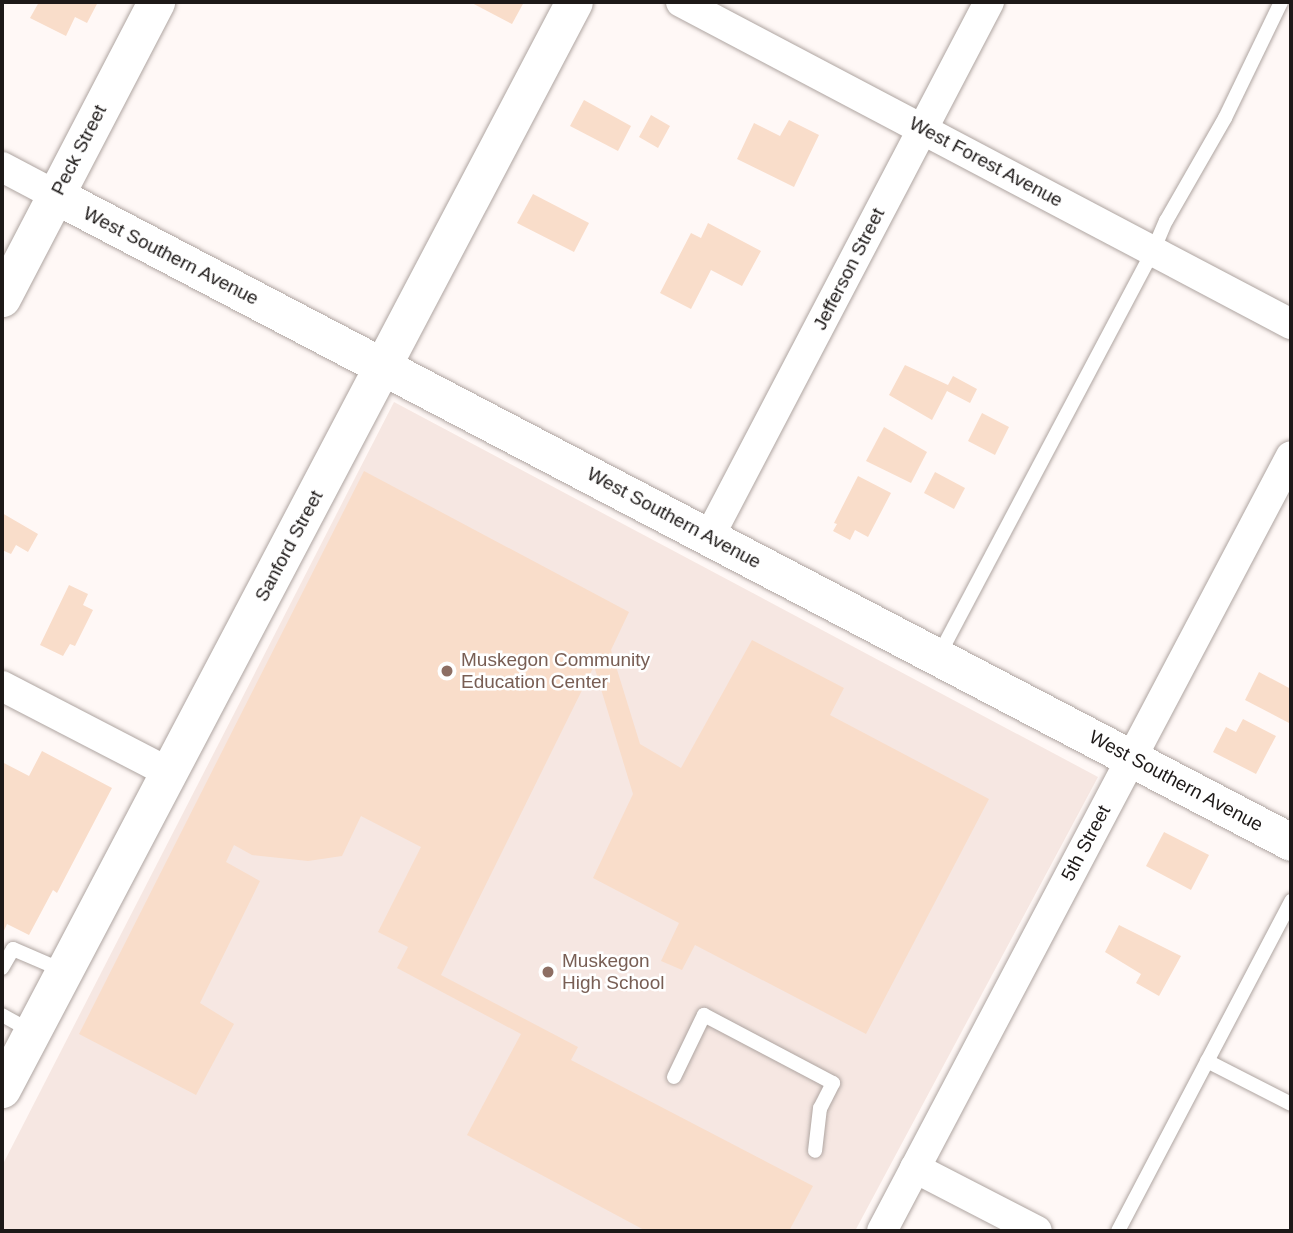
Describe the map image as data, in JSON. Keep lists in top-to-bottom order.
{
  "streets": {
    "street": [
      "Peck Street",
      "West Forest Avenue",
      "West Southern Avenue",
      "Jefferson Street",
      "Sanford Street",
      "5th Street"
    ]
  },
  "crossings": [
    ["Peck Street", "West Southern Avenue"],
    ["West Forest Avenue", "Jefferson Street"],
    ["West Southern Avenue", "Jefferson Street"],
    ["West Southern Avenue", "Sanford Street"],
    ["West Southern Avenue", "5th Street"]
  ],
  "places": ["Muskegon Community Education Center", "Muskegon High School"]
}
